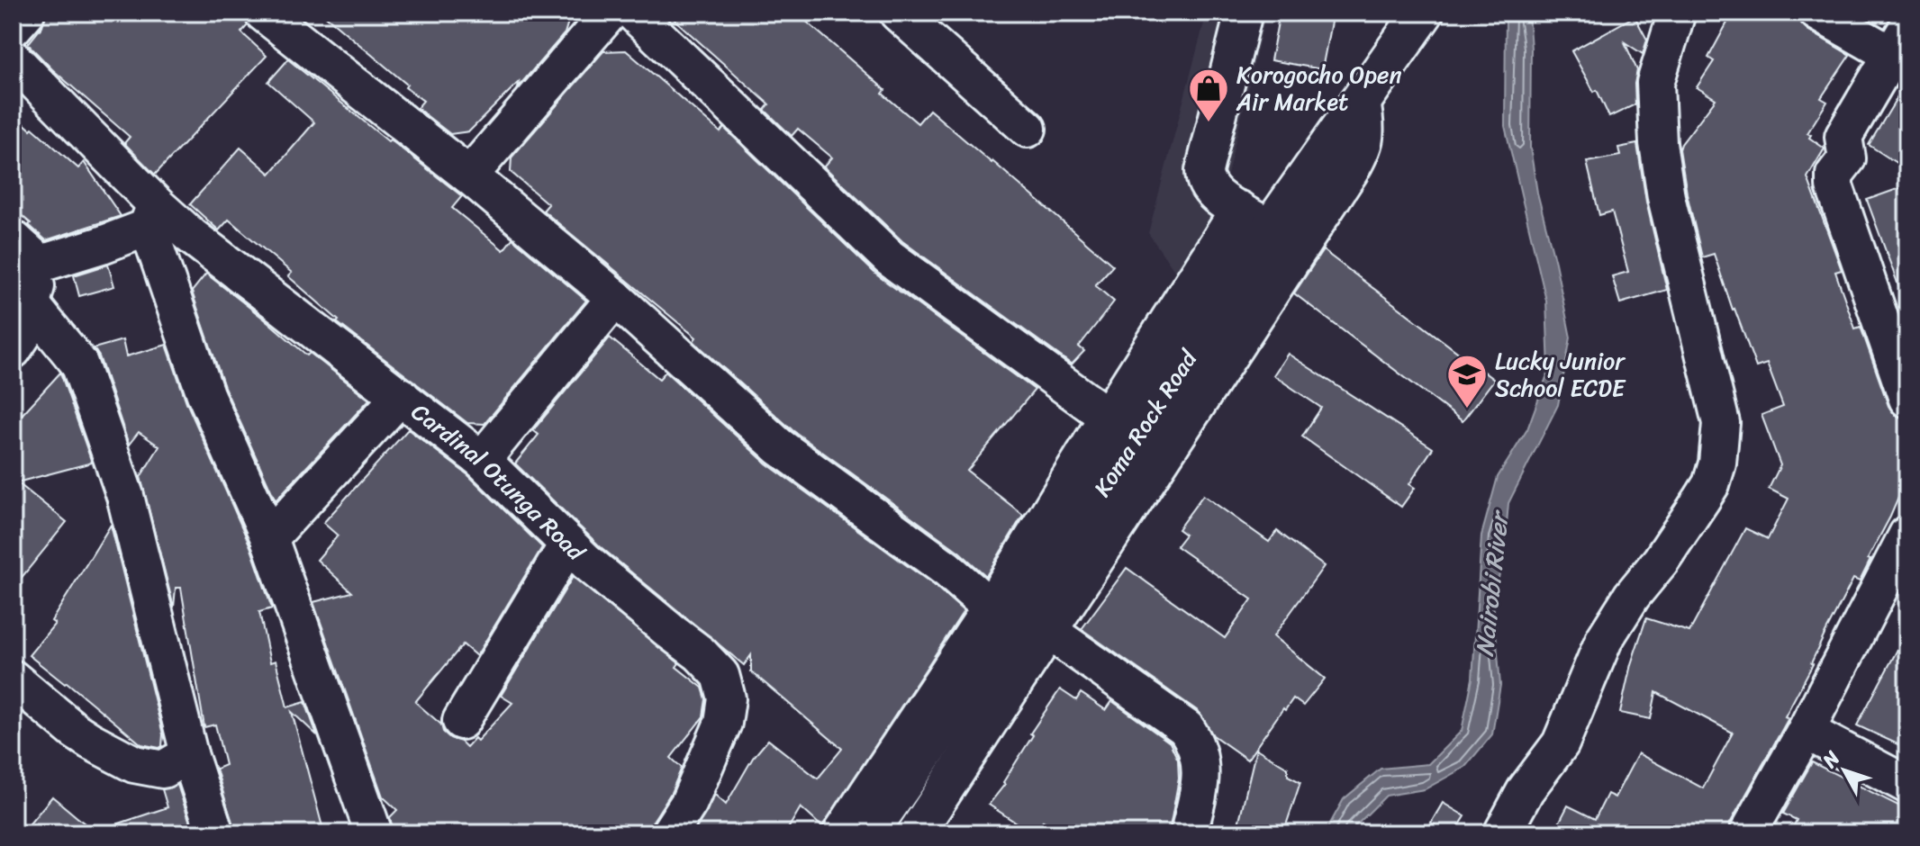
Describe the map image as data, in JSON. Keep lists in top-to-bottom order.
{
  "streets": {
    "main road": ["Koma Rock Road"],
    "street": ["Cardinal Otunga Road"]
  },
  "water": ["Nairobi River"],
  "places": {
    "shop": ["Korogocho Open Air Market"],
    "school or university": ["Lucky Junior School ECDE"]
  },
  "north": "top left"
}
